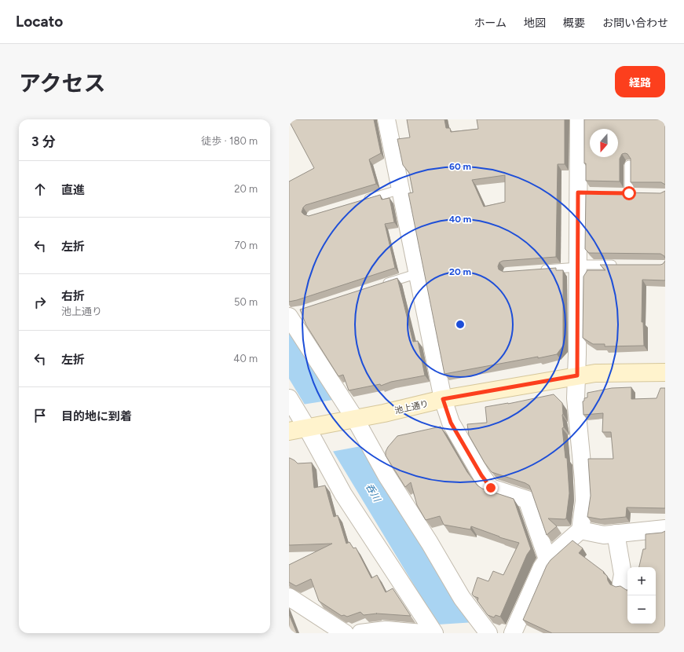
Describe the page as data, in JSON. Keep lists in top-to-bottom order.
{
  "streets": {
    "main road": ["池上通り"]
  },
  "water": ["呑川"],
  "north": "bottom",
  "page": {
    "header": "Locato",
    "nav": [
      "ホーム",
      "地図",
      "概要",
      "お問い合わせ"
    ],
    "title": "アクセス",
    "buttons": "経路",
    "heading": ["3 分", "徒歩 · 180 m"],
    "list": [
      ["直進", "20 m"],
      ["左折", "70 m"],
      ["右折", "池上通り", "50 m"],
      ["左折", "40 m"],
      "目的地に到着"
    ],
    "map_buttons": ["+", "−"]
  },
  "rings": ["60 m", "40 m", "20 m"]
}
